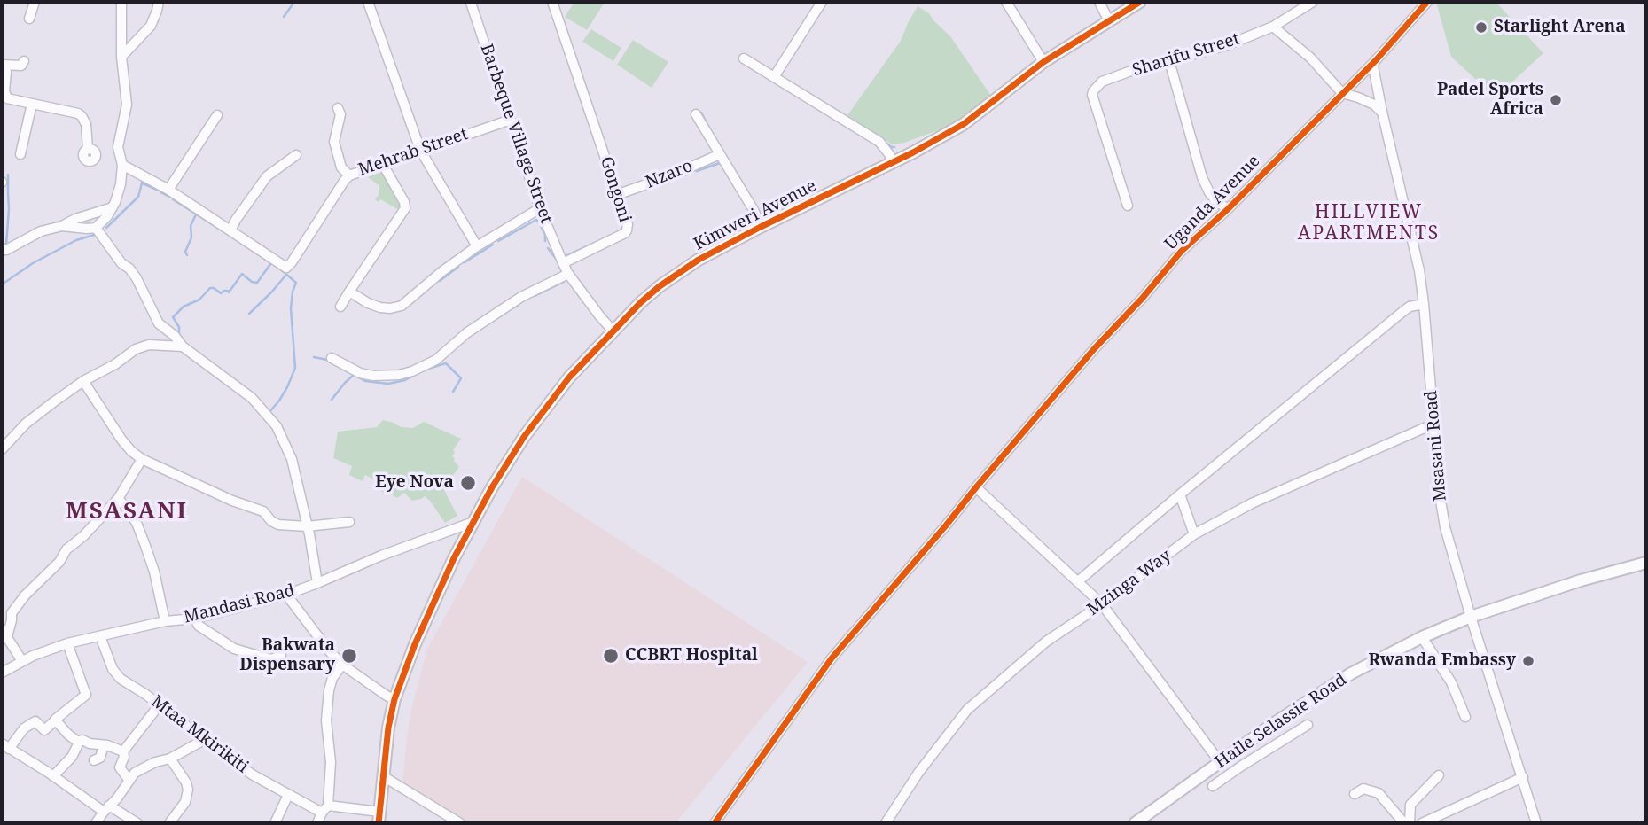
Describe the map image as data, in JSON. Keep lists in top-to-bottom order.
{
  "streets": {
    "street": [
      "Sharifu Street",
      "Barbeque Village Street",
      "Mehrab Street",
      "Nzaro",
      "Gongoni",
      "Uganda Avenue",
      "Kimweri Avenue",
      "Msasani Road",
      "Mzinga Way",
      "Mandasi Road",
      "Haile Selassie Road",
      "Mtaa Mkirikiti"
    ]
  },
  "crossings": [
    ["Barbeque Village Street", "Mehrab Street"],
    ["Barbeque Village Street", "Gongoni"],
    ["Nzaro", "Gongoni"],
    ["Uganda Avenue", "Msasani Road"],
    ["Kimweri Avenue", "Mandasi Road"],
    ["Msasani Road", "Mzinga Way"],
    ["Msasani Road", "Haile Selassie Road"],
    ["Mandasi Road", "Mtaa Mkirikiti"]
  ],
  "districts": ["HILLVIEW APARTMENTS", "MSASANI"],
  "places": [
    "Starlight Arena",
    "Padel Sports Africa",
    "Eye Nova",
    "Bakwata Dispensary",
    "CCBRT Hospital",
    "Rwanda Embassy"
  ]
}
